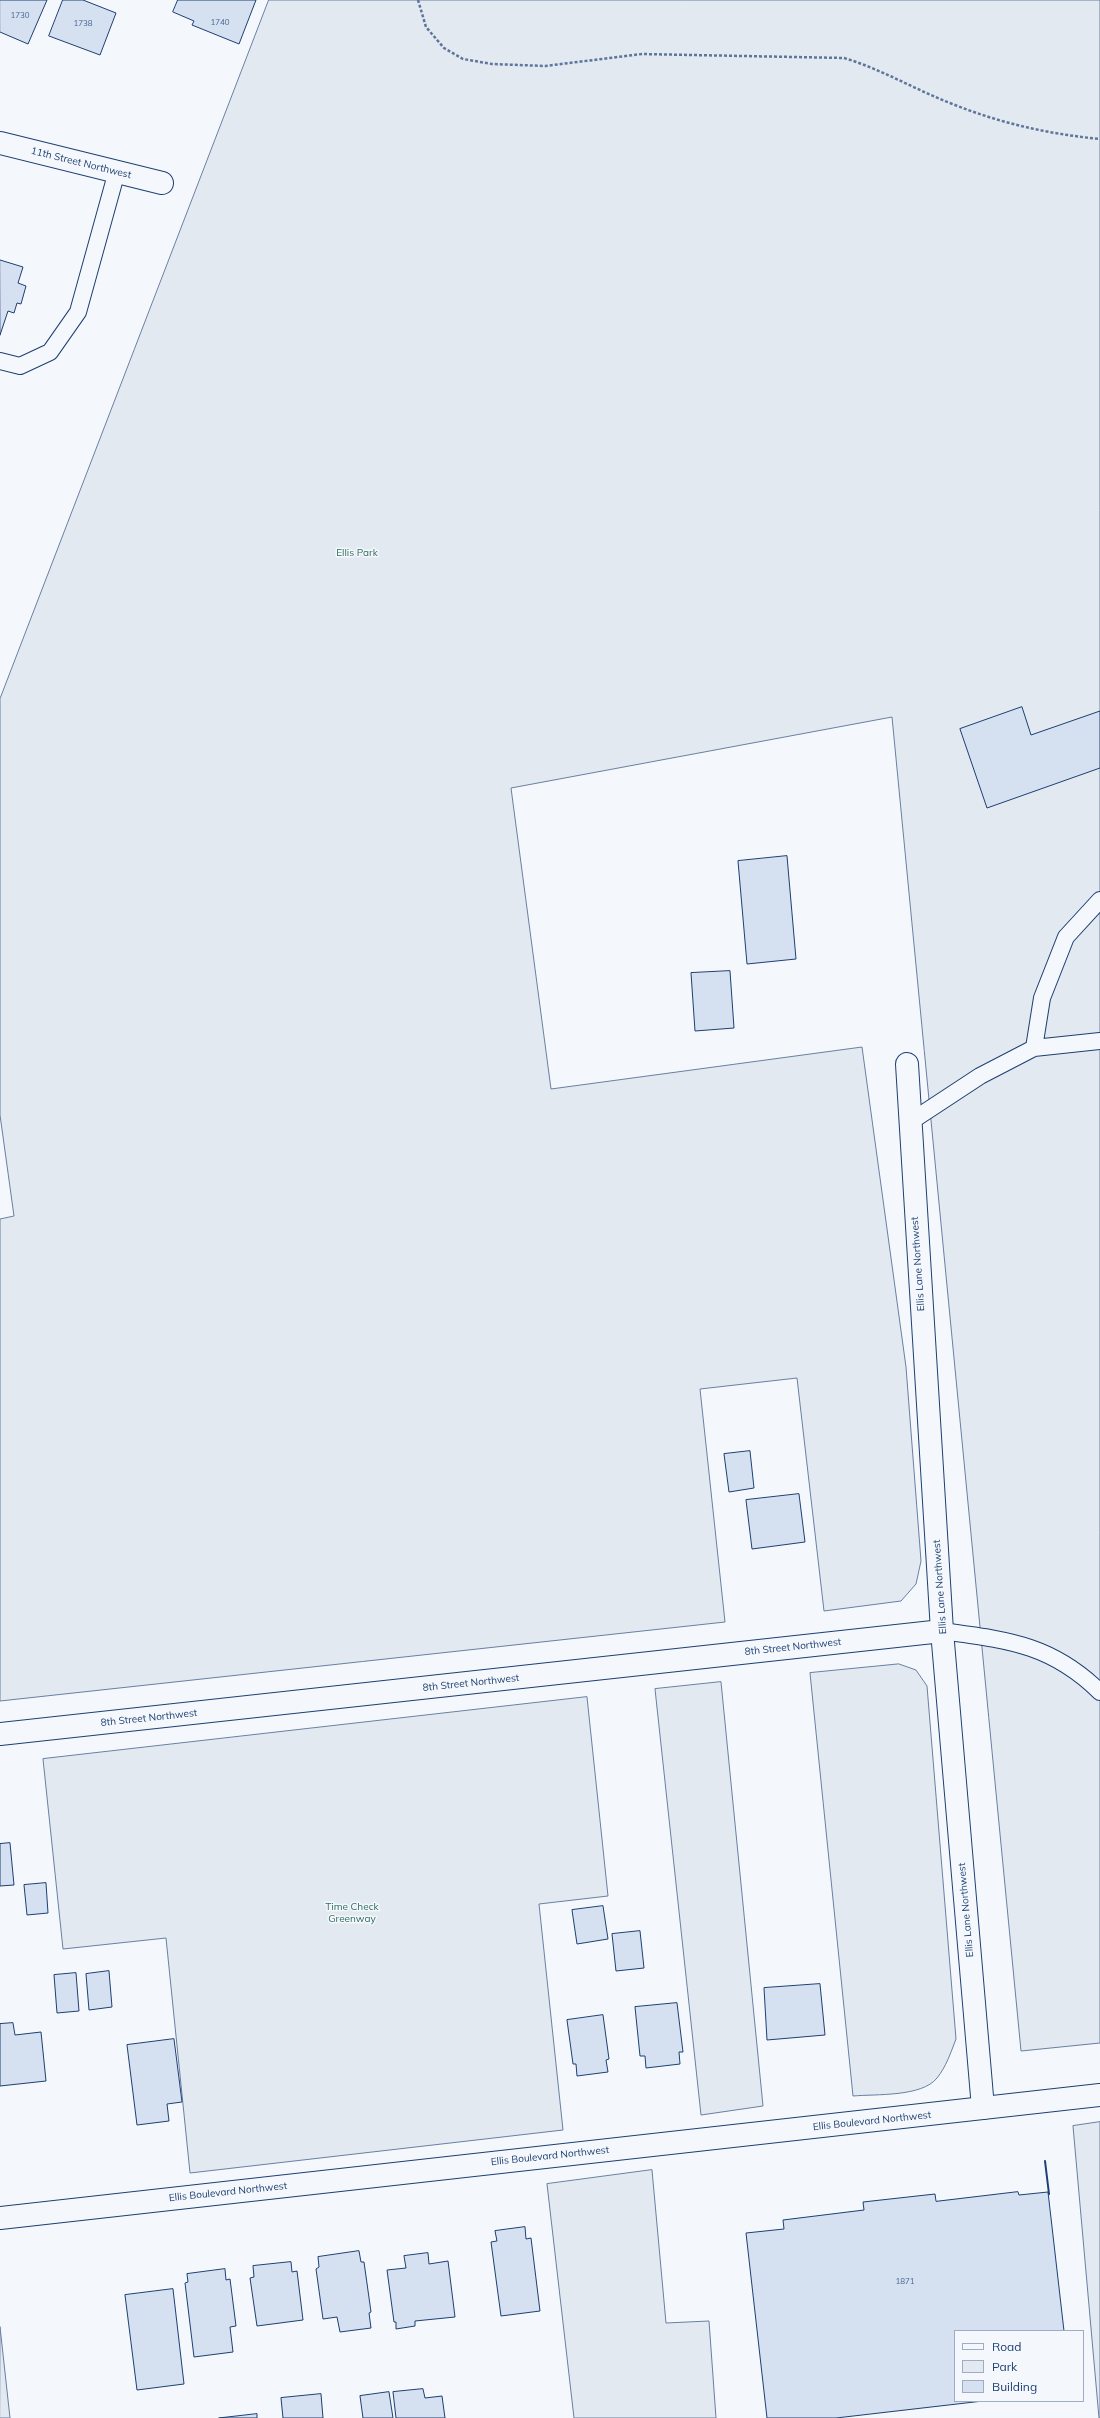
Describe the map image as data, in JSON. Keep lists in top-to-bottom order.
{
  "streets": {
    "street": [
      "11th Street Northwest",
      "Ellis Lane Northwest",
      "8th Street Northwest",
      "Ellis Boulevard Northwest"
    ]
  },
  "crossings": [
    ["Ellis Lane Northwest", "8th Street Northwest"],
    ["Ellis Lane Northwest", "Ellis Boulevard Northwest"]
  ],
  "parks": ["Ellis Park", "Time Check Greenway"],
  "house_numbers": [
    "1730",
    "1740",
    "1738",
    "1871"
  ],
  "legend": ["Road", "Park", "Building"]
}
